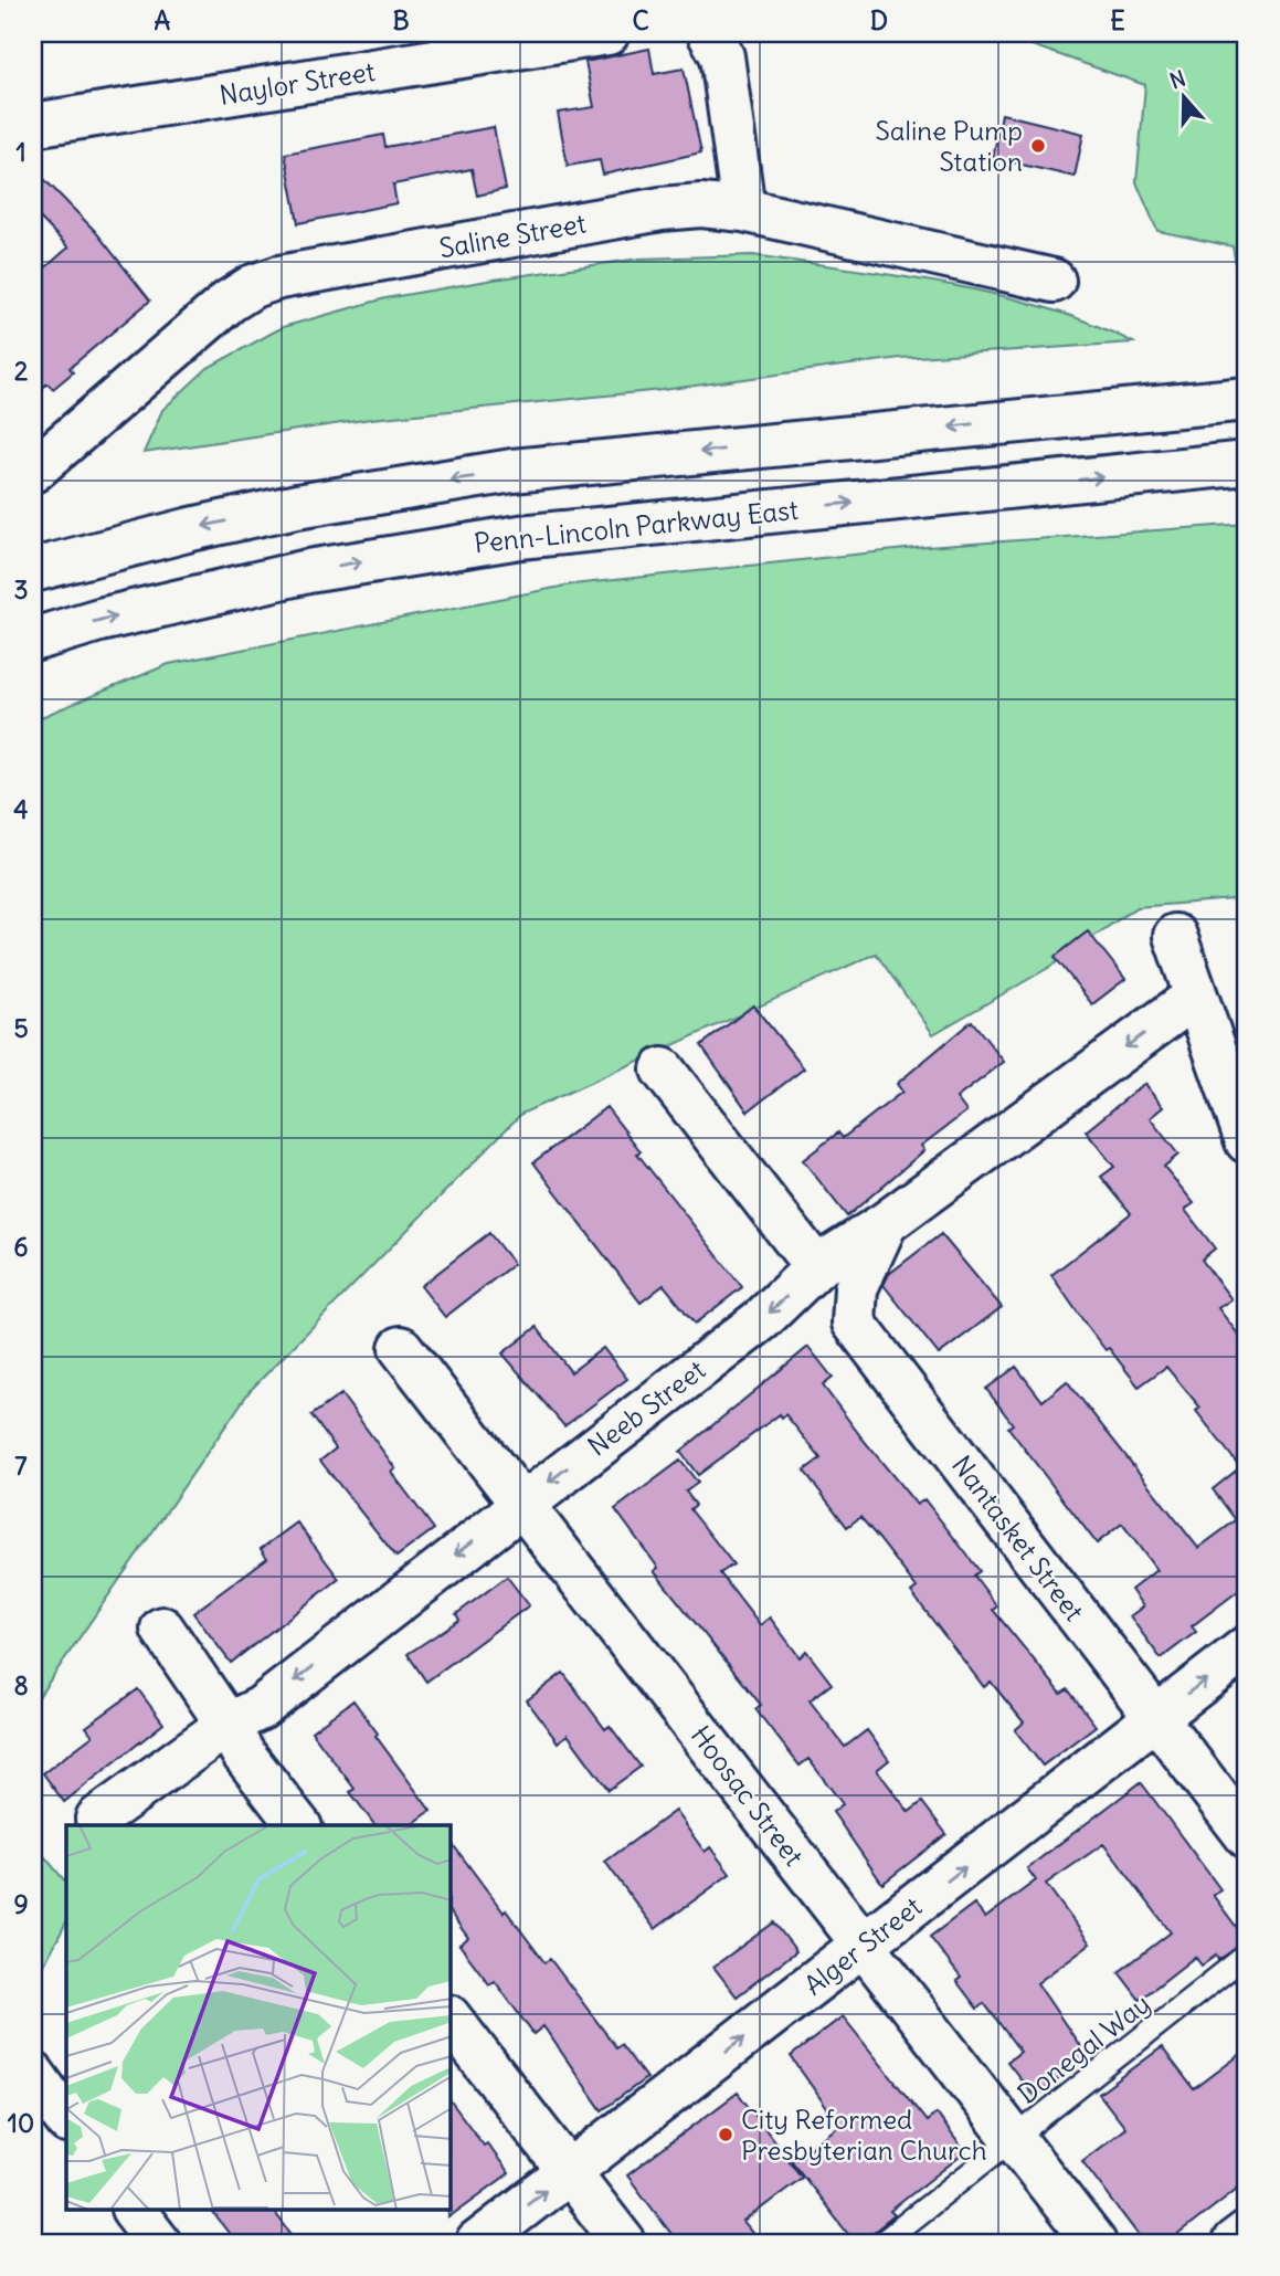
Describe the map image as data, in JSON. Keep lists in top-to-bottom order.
{
  "streets": {
    "main road": [
      "Naylor Street",
      "Saline Street",
      "Penn-Lincoln Parkway East",
      "Neeb Street",
      "Nantasket Street",
      "Hoosac Street",
      "Alger Street"
    ],
    "lane": ["Donegal Way"]
  },
  "crossings": [
    ["Neeb Street", "Nantasket Street"],
    ["Neeb Street", "Hoosac Street"],
    ["Nantasket Street", "Alger Street"],
    ["Hoosac Street", "Alger Street"],
    ["Hoosac Street", "Donegal Way"]
  ],
  "one_way": ["Neeb Street", "Alger Street"],
  "places": ["Saline Pump Station", "City Reformed Presbyterian Church"],
  "north": "top",
  "grid": {
    "columns": [
      "A",
      "B",
      "C",
      "D",
      "E"
    ],
    "rows": [
      "1",
      "2",
      "3",
      "4",
      "5",
      "6",
      "7",
      "8",
      "9",
      "10"
    ]
  }
}
